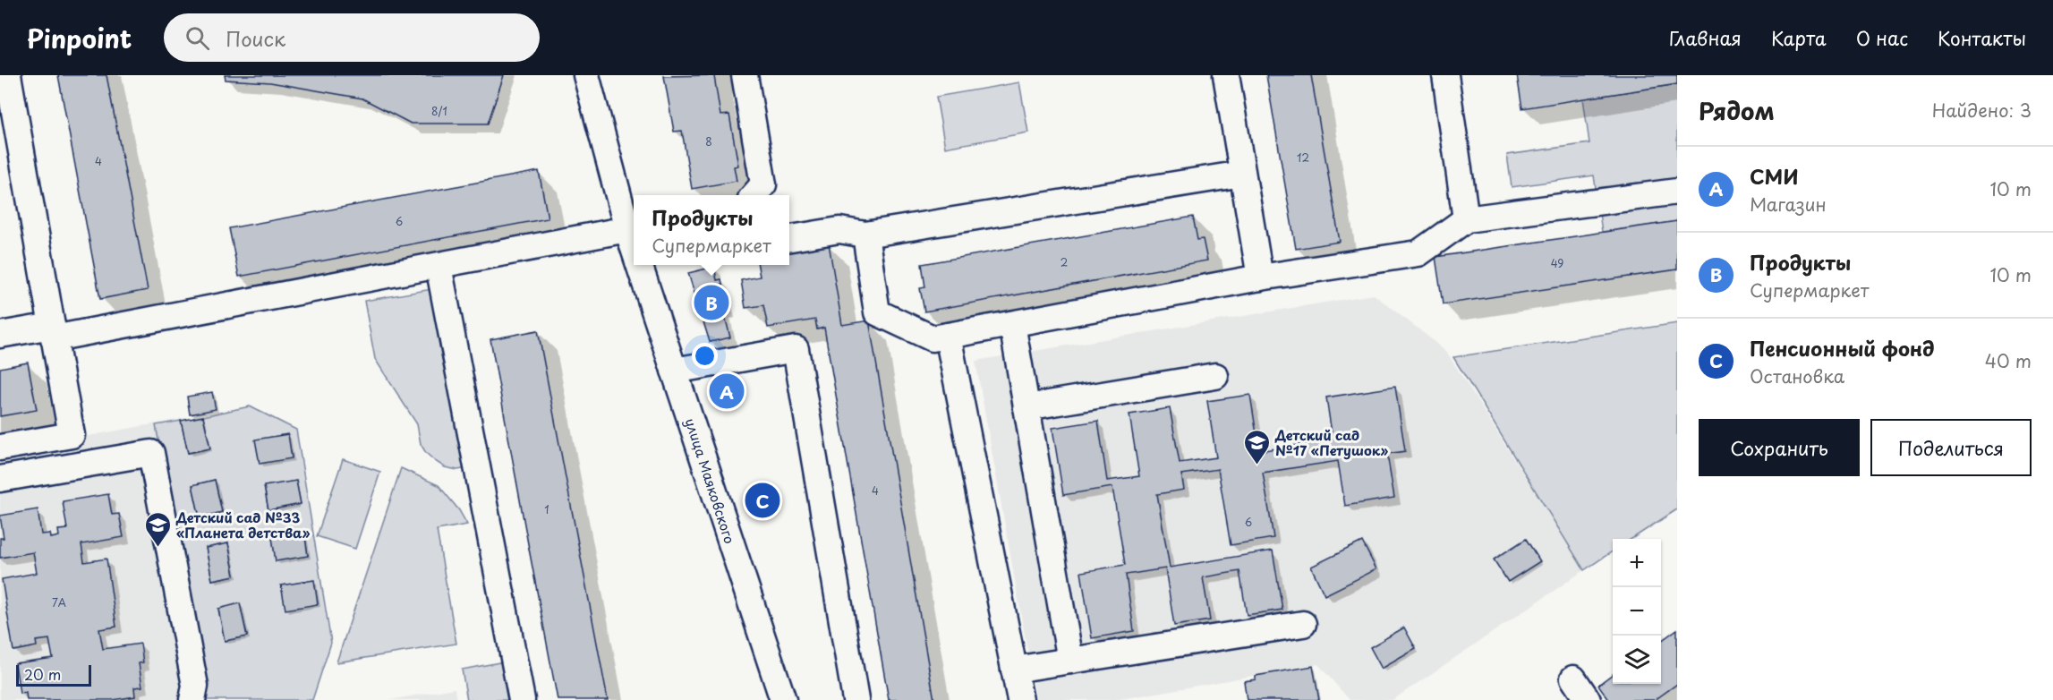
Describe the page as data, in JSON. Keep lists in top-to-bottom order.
{
  "streets": {
    "street": ["улица Маяковского"]
  },
  "places": {
    "school or university": ["Детский сад №17 «Петушок»", "Детский сад №33 «Планета детства»"]
  },
  "house_numbers": [
    "8/1",
    "8",
    "12",
    "4",
    "6",
    "2",
    "49",
    "4",
    "1",
    "6",
    "7А"
  ],
  "scale_bar": "20 m",
  "page": {
    "header": "Pinpoint",
    "search": "Поиск",
    "nav": [
      "Главная",
      "Карта",
      "О нас",
      "Контакты"
    ],
    "heading": ["Рядом", "Найдено: 3"],
    "list": [
      {
        "mark": "A",
        "name": "СМИ",
        "note": "Магазин",
        "value": "10 m"
      },
      {
        "mark": "B",
        "name": "Продукты",
        "note": "Супермаркет",
        "value": "10 m"
      },
      {
        "mark": "C",
        "name": "Пенсионный фонд",
        "note": "Остановка",
        "value": "40 m"
      }
    ],
    "popup": ["Продукты", "Супермаркет"],
    "pins": ["B", "A", "C"],
    "buttons": ["Сохранить", "Поделиться"],
    "map_buttons": ["+", "−"],
    "scale": "20 m"
  }
}
